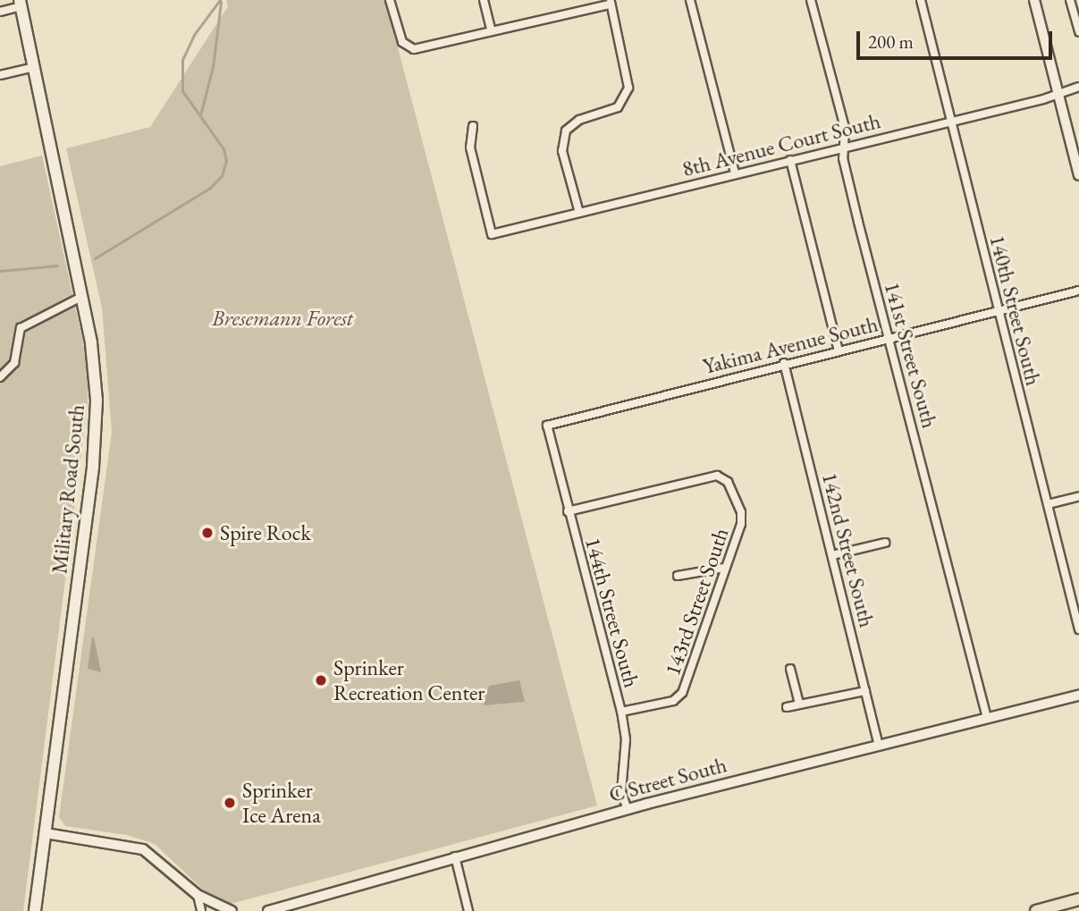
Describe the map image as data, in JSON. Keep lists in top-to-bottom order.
{
  "streets": {
    "main road": ["Military Road South"],
    "street": [
      "8th Avenue Court South",
      "140th Street South",
      "Yakima Avenue South",
      "141st Street South",
      "142nd Street South",
      "143rd Street South",
      "144th Street South",
      "C Street South"
    ]
  },
  "crossings": [
    ["8th Avenue Court South", "140th Street South"],
    ["8th Avenue Court South", "141st Street South"],
    ["140th Street South", "Yakima Avenue South"],
    ["Yakima Avenue South", "141st Street South"],
    ["Yakima Avenue South", "142nd Street South"],
    ["Yakima Avenue South", "144th Street South"],
    ["141st Street South", "C Street South"],
    ["142nd Street South", "C Street South"],
    ["143rd Street South", "144th Street South"],
    ["144th Street South", "C Street South"]
  ],
  "parks": ["Bresemann Forest"],
  "places": ["Spire Rock", "Sprinker Recreation Center", "Sprinker Ice Arena"],
  "scale_bar": "200 m"
}
